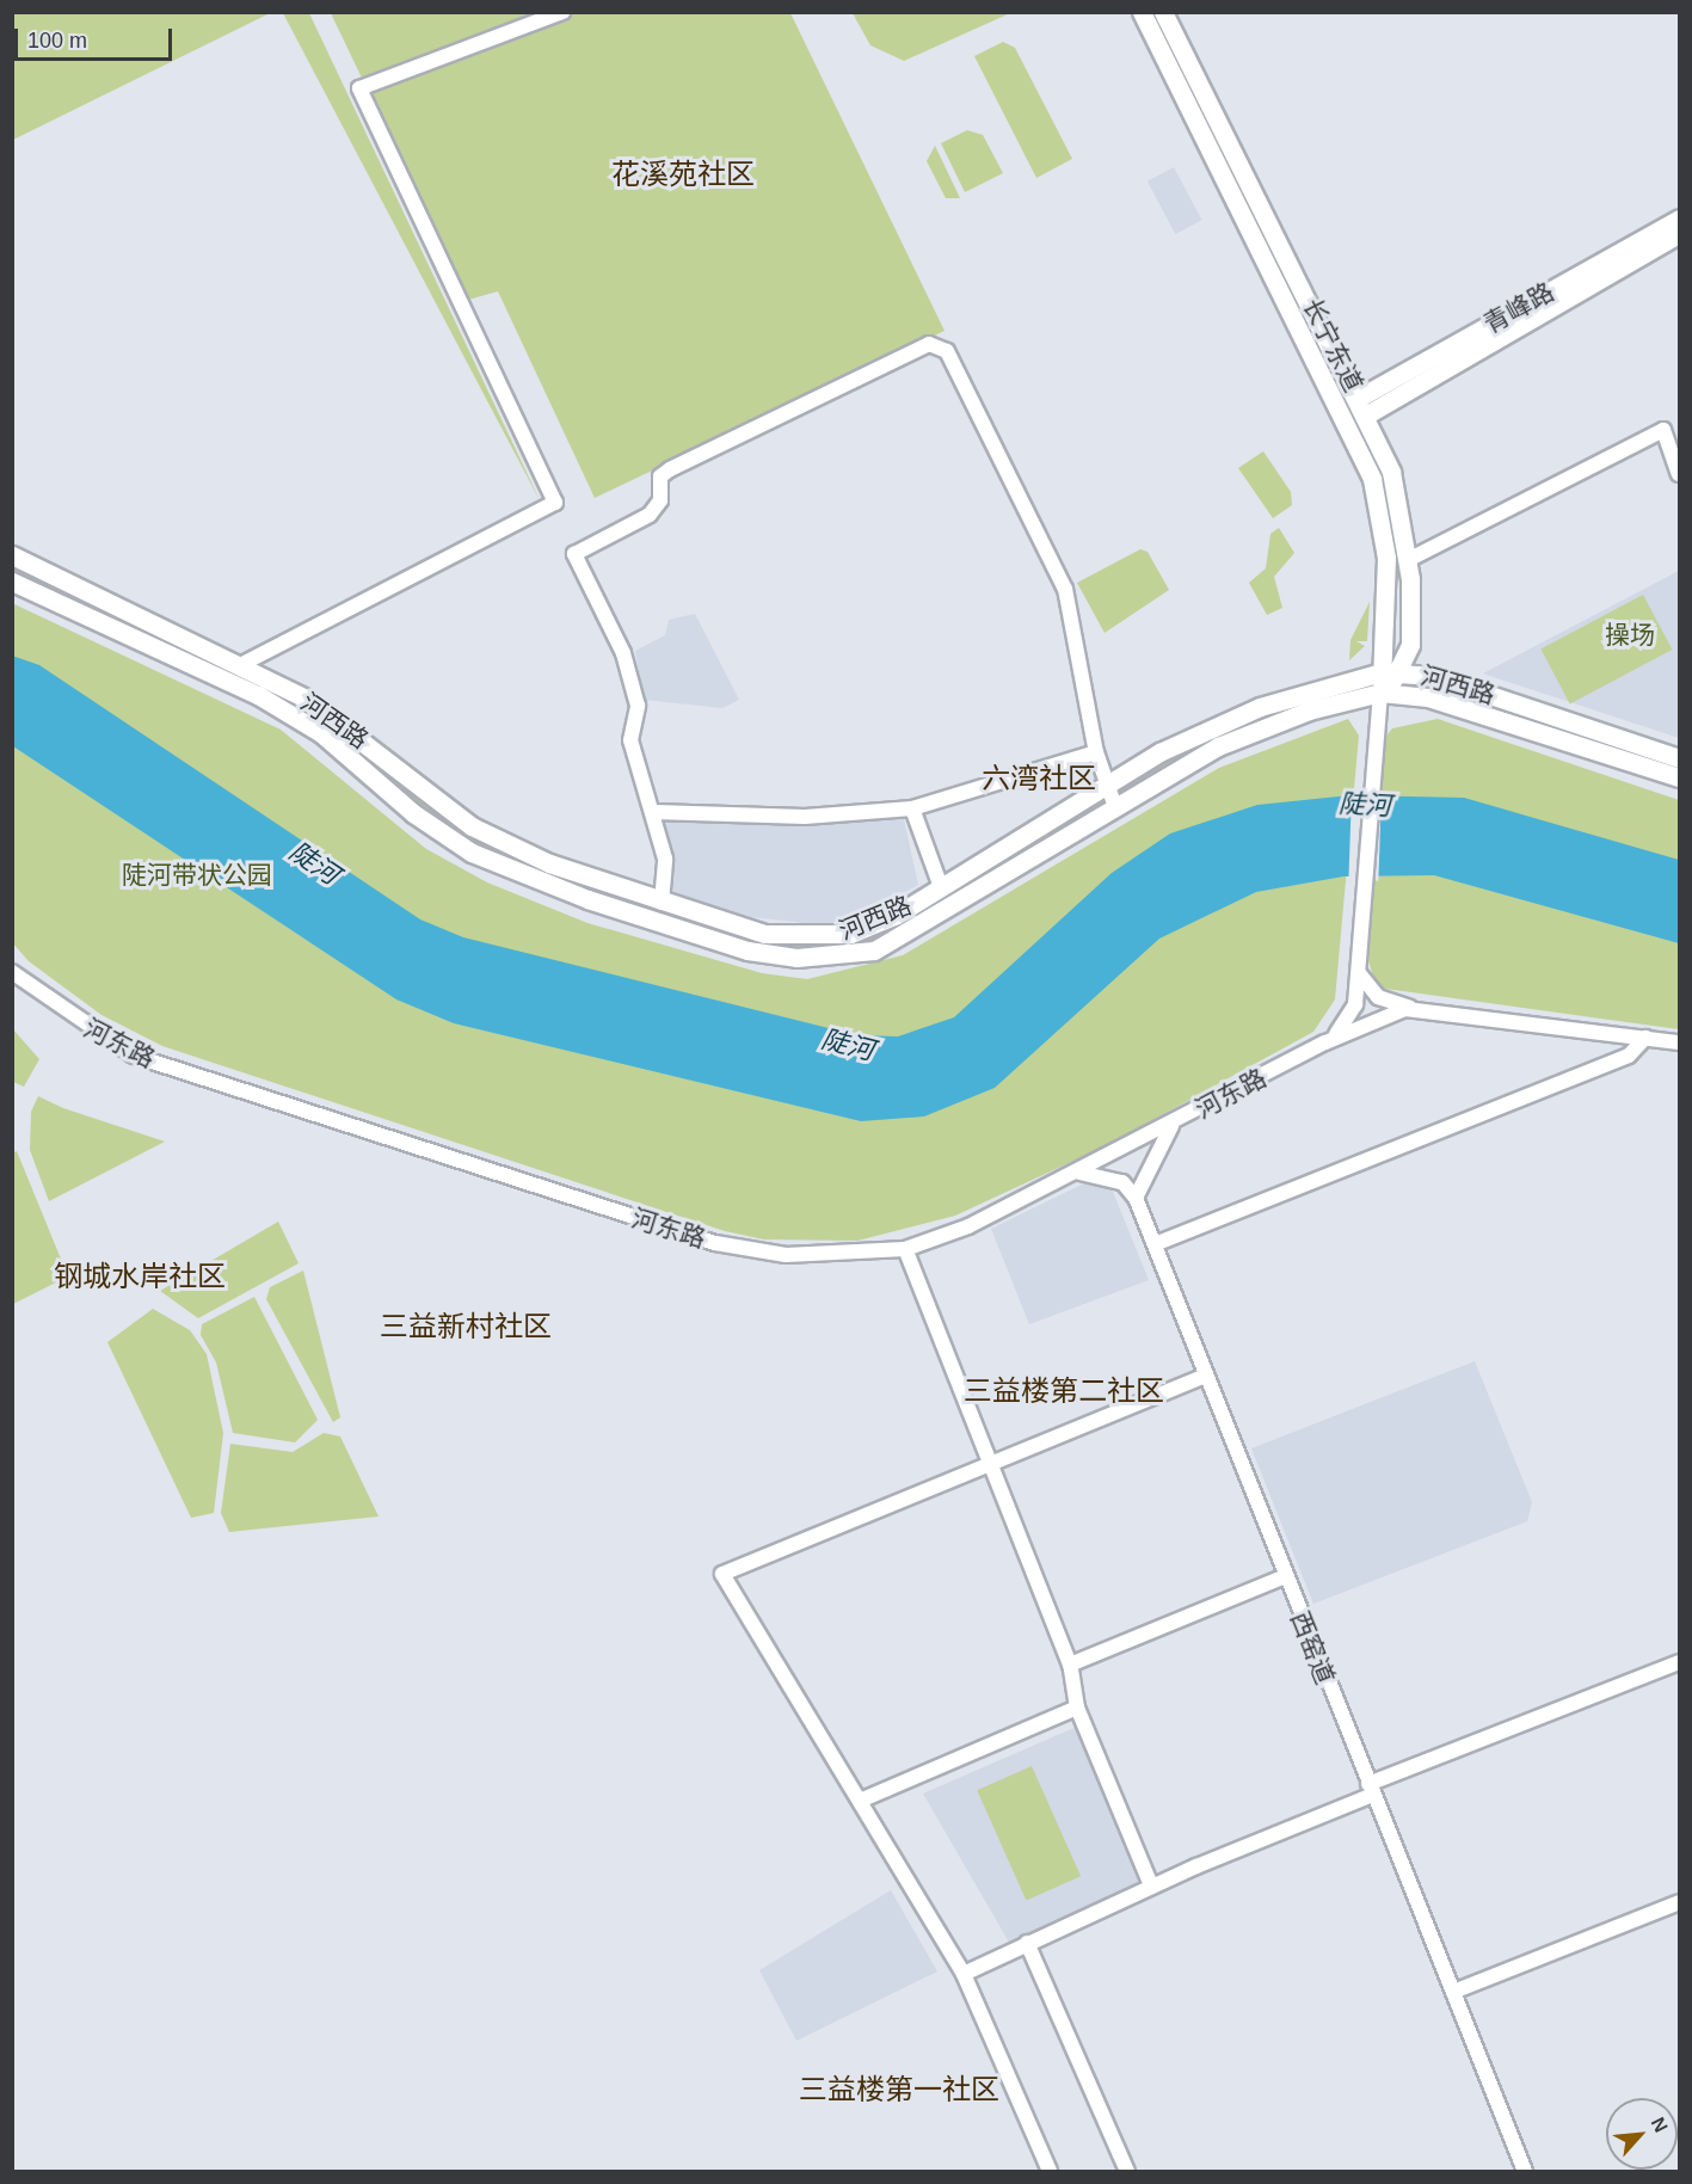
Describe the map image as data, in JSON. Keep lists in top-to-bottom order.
{
  "streets": {
    "main road": ["青峰路", "长宁东道", "河西路"],
    "street": ["河东路", "西窑道"]
  },
  "crossings": [
    ["青峰路", "长宁东道"],
    ["长宁东道", "河西路"],
    ["长宁东道", "河东路"]
  ],
  "districts": [
    "花溪苑社区",
    "六湾社区",
    "钢城水岸社区",
    "三益新村社区",
    "三益楼第二社区",
    "三益楼第一社区"
  ],
  "water": ["陡河"],
  "parks": ["操场", "陡河带状公园"],
  "scale_bar": "100 m",
  "north": "top right"
}
